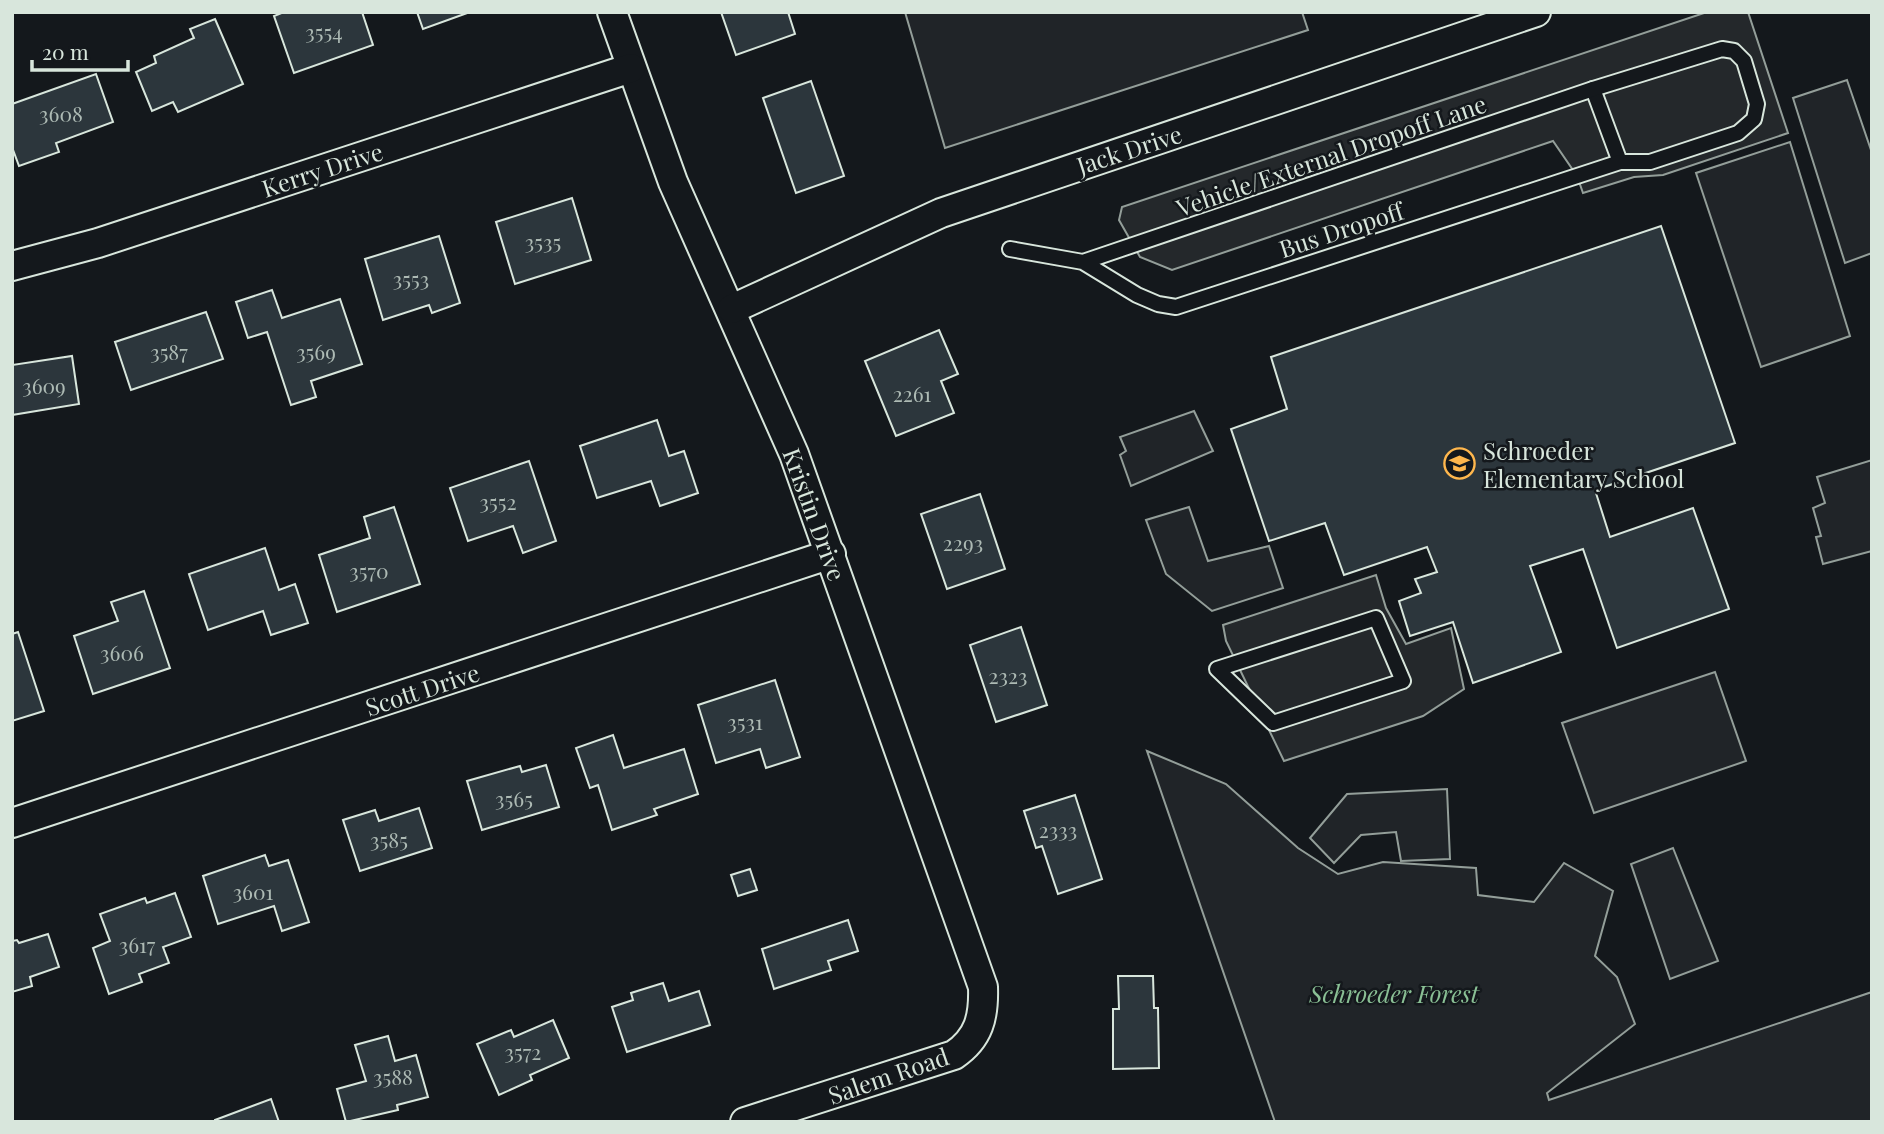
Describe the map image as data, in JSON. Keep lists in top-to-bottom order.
{
  "streets": {
    "street": [
      "Jack Drive",
      "Kerry Drive",
      "Kristin Drive",
      "Scott Drive",
      "Salem Road"
    ],
    "lane": ["Vehicle/External Dropoff Lane", "Bus Dropoff"]
  },
  "crossings": [
    ["Jack Drive", "Kristin Drive"],
    ["Vehicle/External Dropoff Lane", "Bus Dropoff"],
    ["Kerry Drive", "Kristin Drive"],
    ["Kristin Drive", "Scott Drive"],
    ["Kristin Drive", "Salem Road"]
  ],
  "parks": ["Schroeder Forest"],
  "places": {
    "school or university": ["Schroeder Elementary School"]
  },
  "house_numbers": [
    "3554",
    "3608",
    "3535",
    "3553",
    "3587",
    "3569",
    "3609",
    "2261",
    "3552",
    "2293",
    "3570",
    "3606",
    "2323",
    "3531",
    "3565",
    "2333",
    "3585",
    "3601",
    "3617",
    "3572",
    "3588"
  ],
  "scale_bar": "20 m"
}
